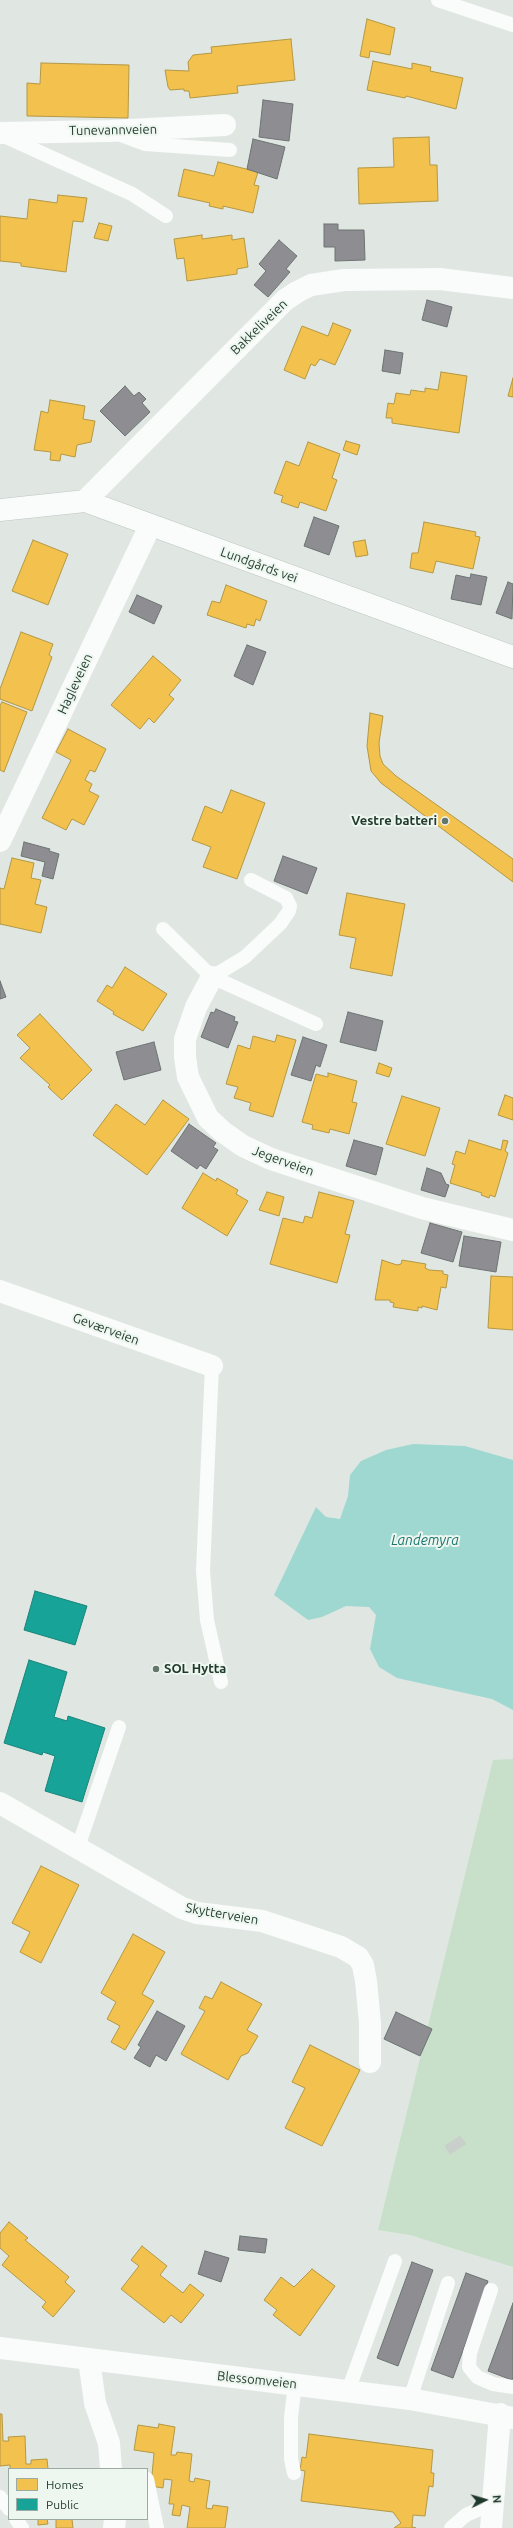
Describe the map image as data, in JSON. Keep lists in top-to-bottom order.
{
  "streets": {
    "street": [
      "Tunevannveien",
      "Bakkeliveien",
      "Lundgårds vei",
      "Hagleveien",
      "Jegerveien",
      "Geværveien",
      "Skytterveien",
      "Blessomveien"
    ]
  },
  "crossings": [
    ["Bakkeliveien", "Lundgårds vei"],
    ["Lundgårds vei", "Hagleveien"]
  ],
  "water": ["Landemyra"],
  "places": ["Vestre batteri", "SOL Hytta"],
  "legend": ["Homes", "Public"],
  "north": "right"
}
